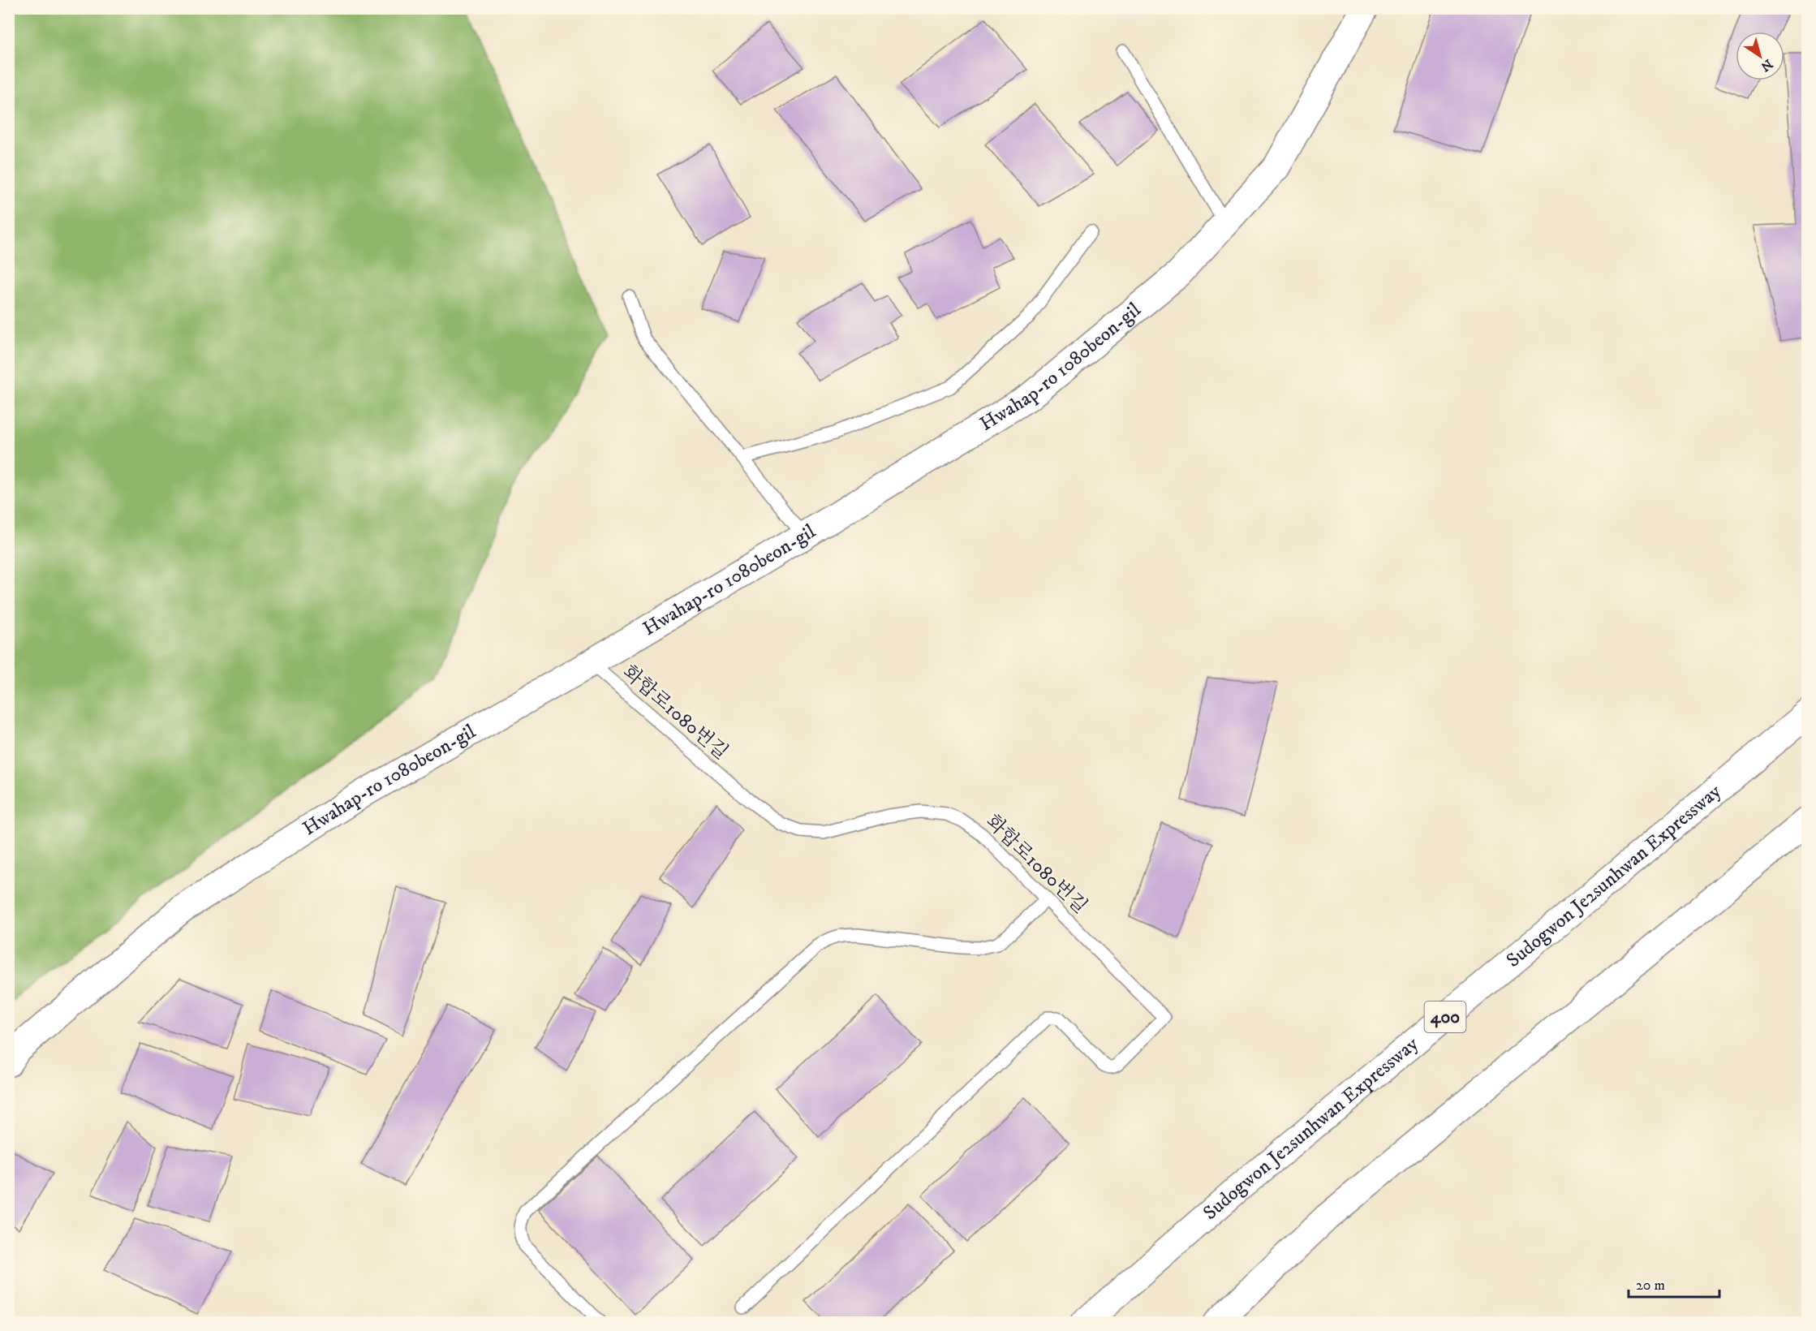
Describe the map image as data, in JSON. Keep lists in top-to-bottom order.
{
  "streets": {
    "main road": ["Hwahap-ro 1080beon-gil", "Sudogwon Je2sunhwan Expressway", "400"],
    "lane": ["화합로1080번길"]
  },
  "crossings": [
    ["Hwahap-ro 1080beon-gil", "화합로1080번길"]
  ],
  "scale_bar": "20 m",
  "north": "bottom right"
}
